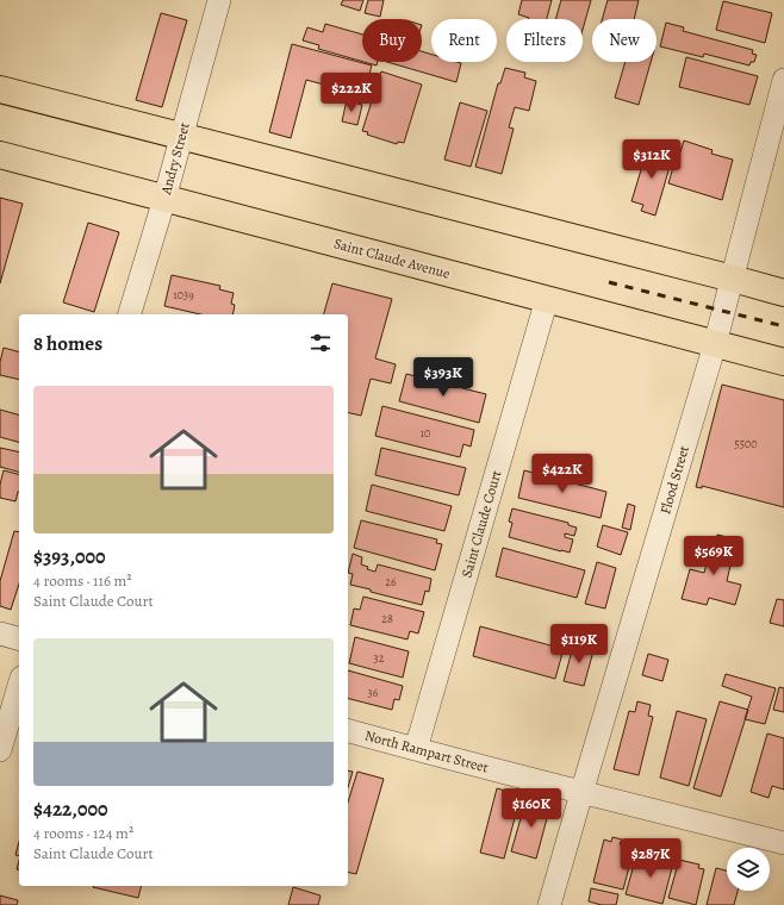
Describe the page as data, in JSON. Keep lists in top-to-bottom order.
{
  "streets": {
    "main road": ["Saint Claude Avenue"],
    "street": [
      "Andry Street",
      "Flood Street",
      "Saint Claude Court",
      "North Rampart Street"
    ]
  },
  "crossings": [
    ["Andry Street", "Saint Claude Avenue"],
    ["Saint Claude Avenue", "Flood Street"],
    ["Saint Claude Avenue", "Saint Claude Court"],
    ["Flood Street", "North Rampart Street"],
    ["Saint Claude Court", "North Rampart Street"]
  ],
  "house_numbers": [
    "1039",
    "10",
    "5500",
    "26",
    "28",
    "32",
    "36"
  ],
  "page": {
    "chip": [
      "Buy",
      "Rent",
      "Filters",
      "New"
    ],
    "price": [
      "$222K",
      "$312K",
      "$393K",
      "$422K",
      "$569K",
      "$119K",
      "$160K",
      "$287K"
    ],
    "heading": "8 homes",
    "list": [
      {
        "name": "$393,000",
        "note": "4 rooms · 116 m² · Saint Claude Court"
      },
      {
        "name": "$422,000",
        "note": "4 rooms · 124 m² · Saint Claude Court"
      }
    ]
  }
}
